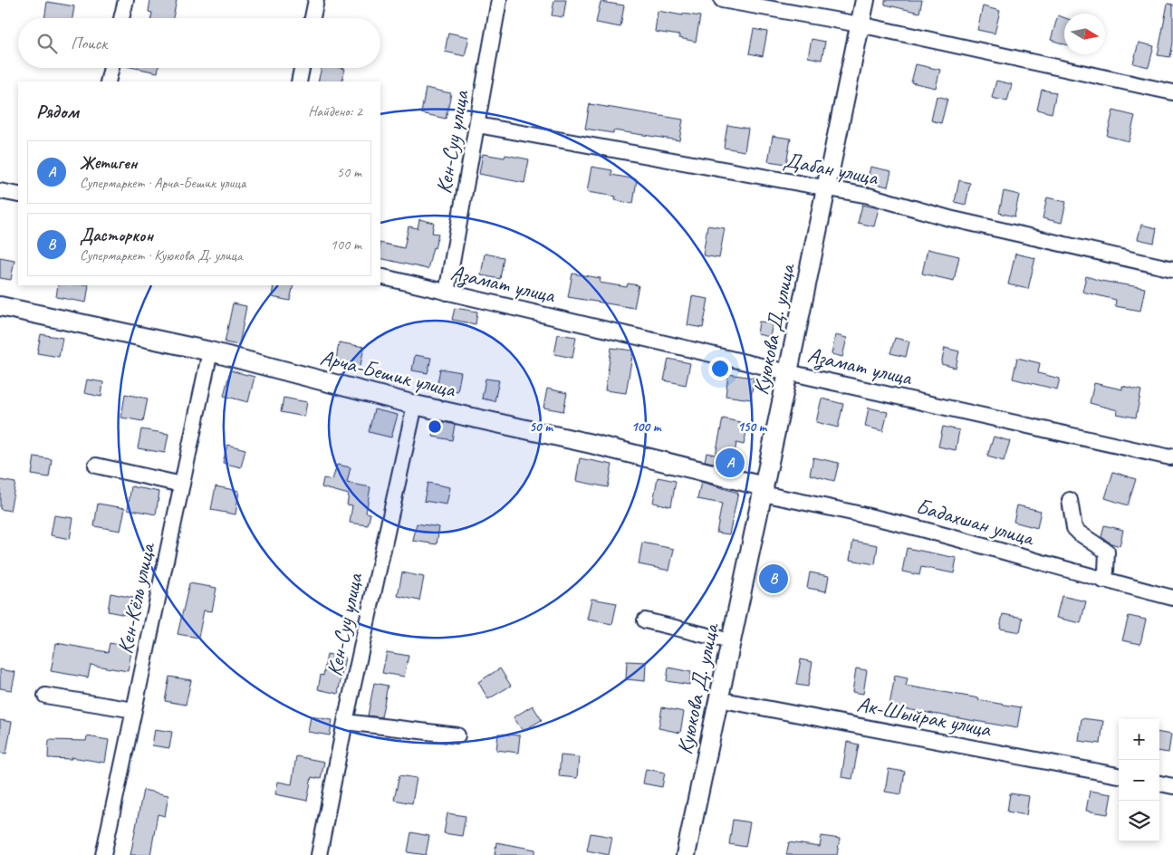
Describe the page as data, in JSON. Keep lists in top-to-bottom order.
{
  "streets": {
    "street": [
      "Кен-Суу улица",
      "Дабан улица",
      "Азамат улица",
      "Куюкова Д. улица",
      "Арча-Бешик улица",
      "Бадахшан улица",
      "Кен-Кёль улица",
      "Ак-Шыйрак улица"
    ]
  },
  "crossings": [
    ["Кен-Суу улица", "Дабан улица"],
    ["Кен-Суу улица", "Азамат улица"],
    ["Кен-Суу улица", "Арча-Бешик улица"],
    ["Дабан улица", "Куюкова Д. улица"],
    ["Азамат улица", "Куюкова Д. улица"],
    ["Куюкова Д. улица", "Арча-Бешик улица"],
    ["Куюкова Д. улица", "Бадахшан улица"],
    ["Куюкова Д. улица", "Ак-Шыйрак улица"],
    ["Арча-Бешик улица", "Бадахшан улица"],
    ["Арча-Бешик улица", "Кен-Кёль улица"]
  ],
  "north": "right",
  "page": {
    "search": "Поиск",
    "heading": ["Рядом", "Найдено: 2"],
    "list": [
      {
        "mark": "A",
        "name": "Жетиген",
        "note": "Супермаркет · Арча-Бешик улица",
        "value": "50 m"
      },
      {
        "mark": "B",
        "name": "Дасторкон",
        "note": "Супермаркет · Куюкова Д. улица",
        "value": "100 m"
      }
    ],
    "pins": ["A", "B"],
    "map_buttons": ["+", "−"]
  },
  "rings": ["50 m", "100 m", "150 m"]
}
